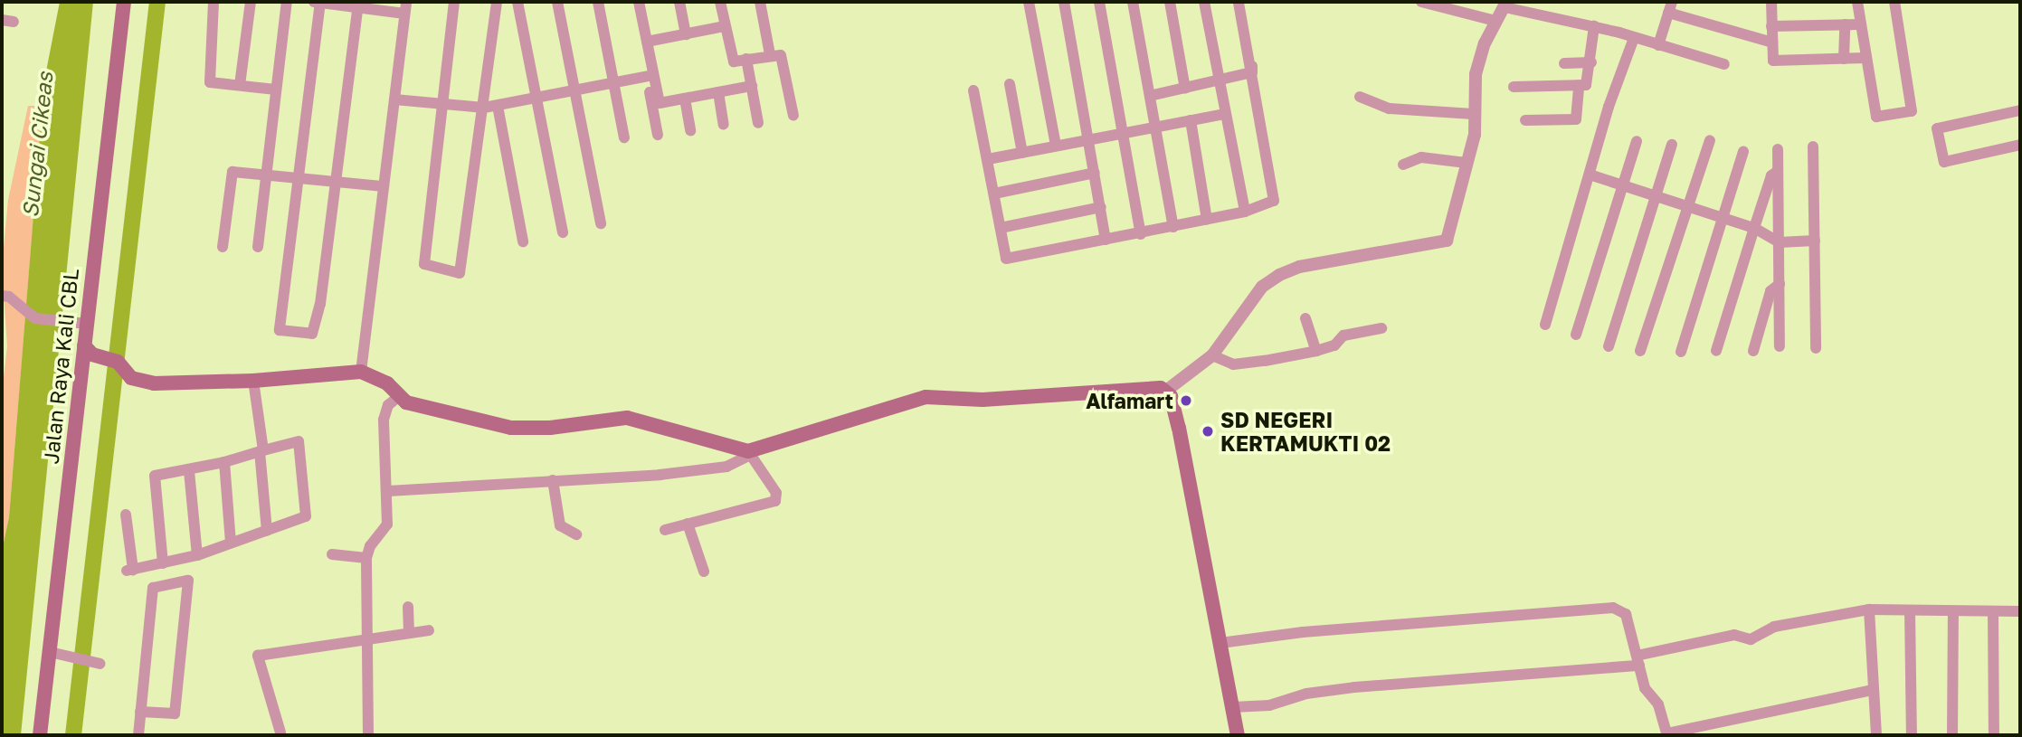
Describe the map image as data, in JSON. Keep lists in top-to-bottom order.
{
  "streets": {
    "main road": ["Jalan Raya Kali CBL"]
  },
  "water": ["Sungai Cikeas"],
  "places": ["Alfamart", "SD NEGERI KERTAMUKTI 02"]
}
